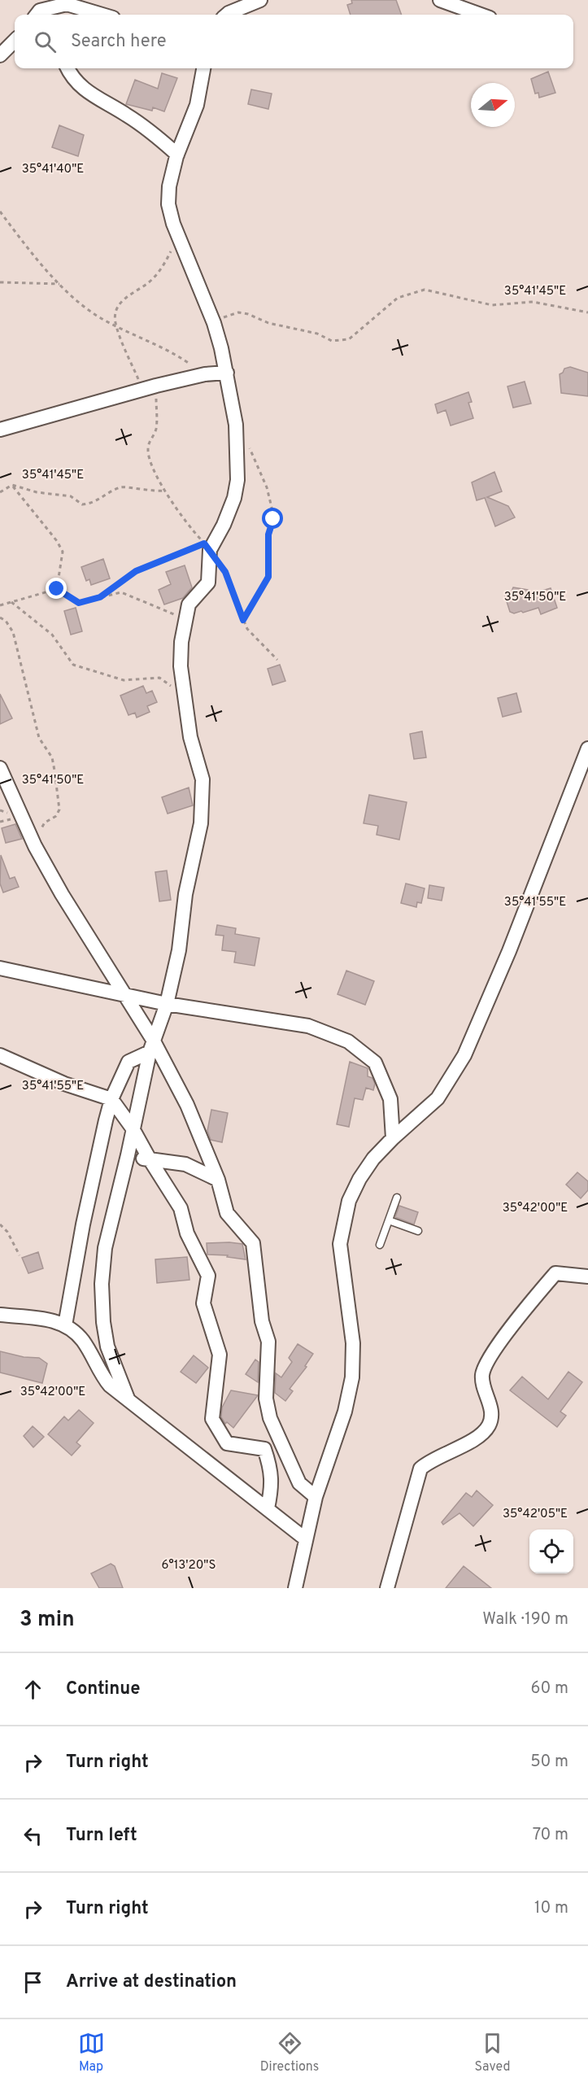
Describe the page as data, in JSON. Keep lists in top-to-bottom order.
{
  "north": "right",
  "page": {
    "search": "Search here",
    "heading": ["3 min", "Walk · 190 m"],
    "list": [
      ["Continue", "60 m"],
      ["Turn right", "50 m"],
      ["Turn left", "70 m"],
      ["Turn right", "10 m"],
      "Arrive at destination"
    ],
    "nav": ["Map", "Directions", "Saved"]
  },
  "coordinates": [
    "35°41'40\"E",
    "35°41'45\"E",
    "35°41'50\"E",
    "35°41'55\"E",
    "35°42'00\"E",
    "35°42'05\"E",
    "6°13'20\"S"
  ]
}
